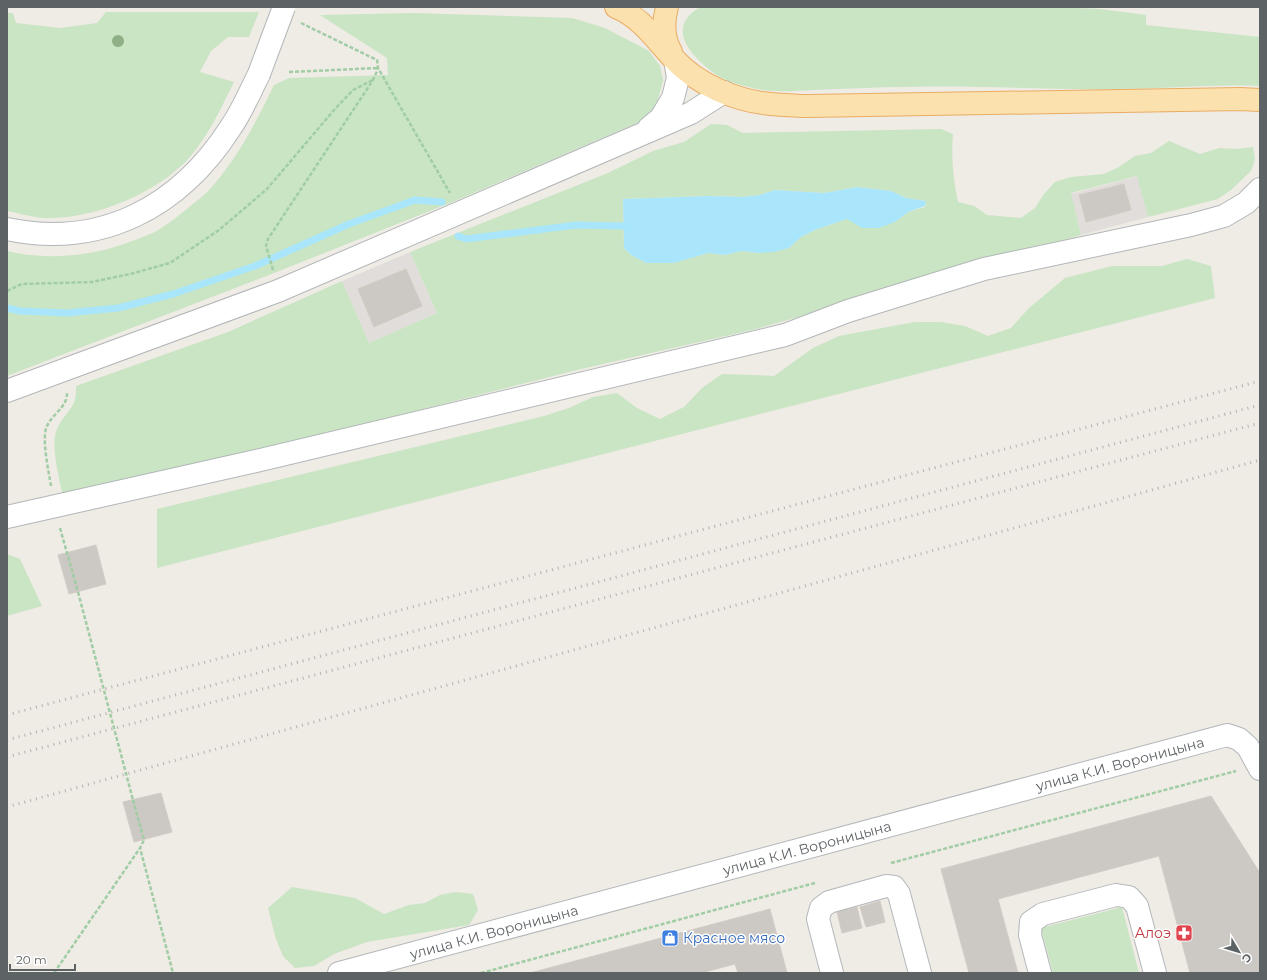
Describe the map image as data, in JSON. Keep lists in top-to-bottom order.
{
  "streets": {
    "street": ["улица К.И. Вороницына"]
  },
  "places": {
    "pharmacy": ["Алоэ"],
    "shop": ["Красное мясо"]
  },
  "scale_bar": "20 m",
  "north": "bottom right"
}
